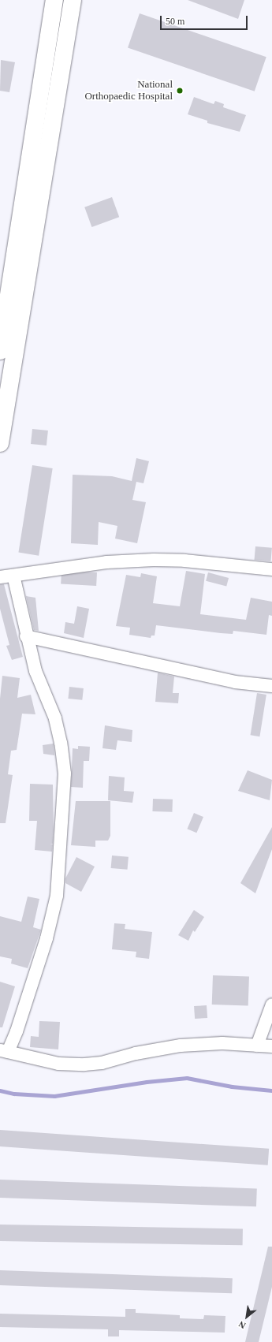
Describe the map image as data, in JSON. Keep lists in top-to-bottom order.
{
  "places": ["National Orthopaedic Hospital"],
  "scale_bar": "50 m",
  "north": "bottom left"
}
